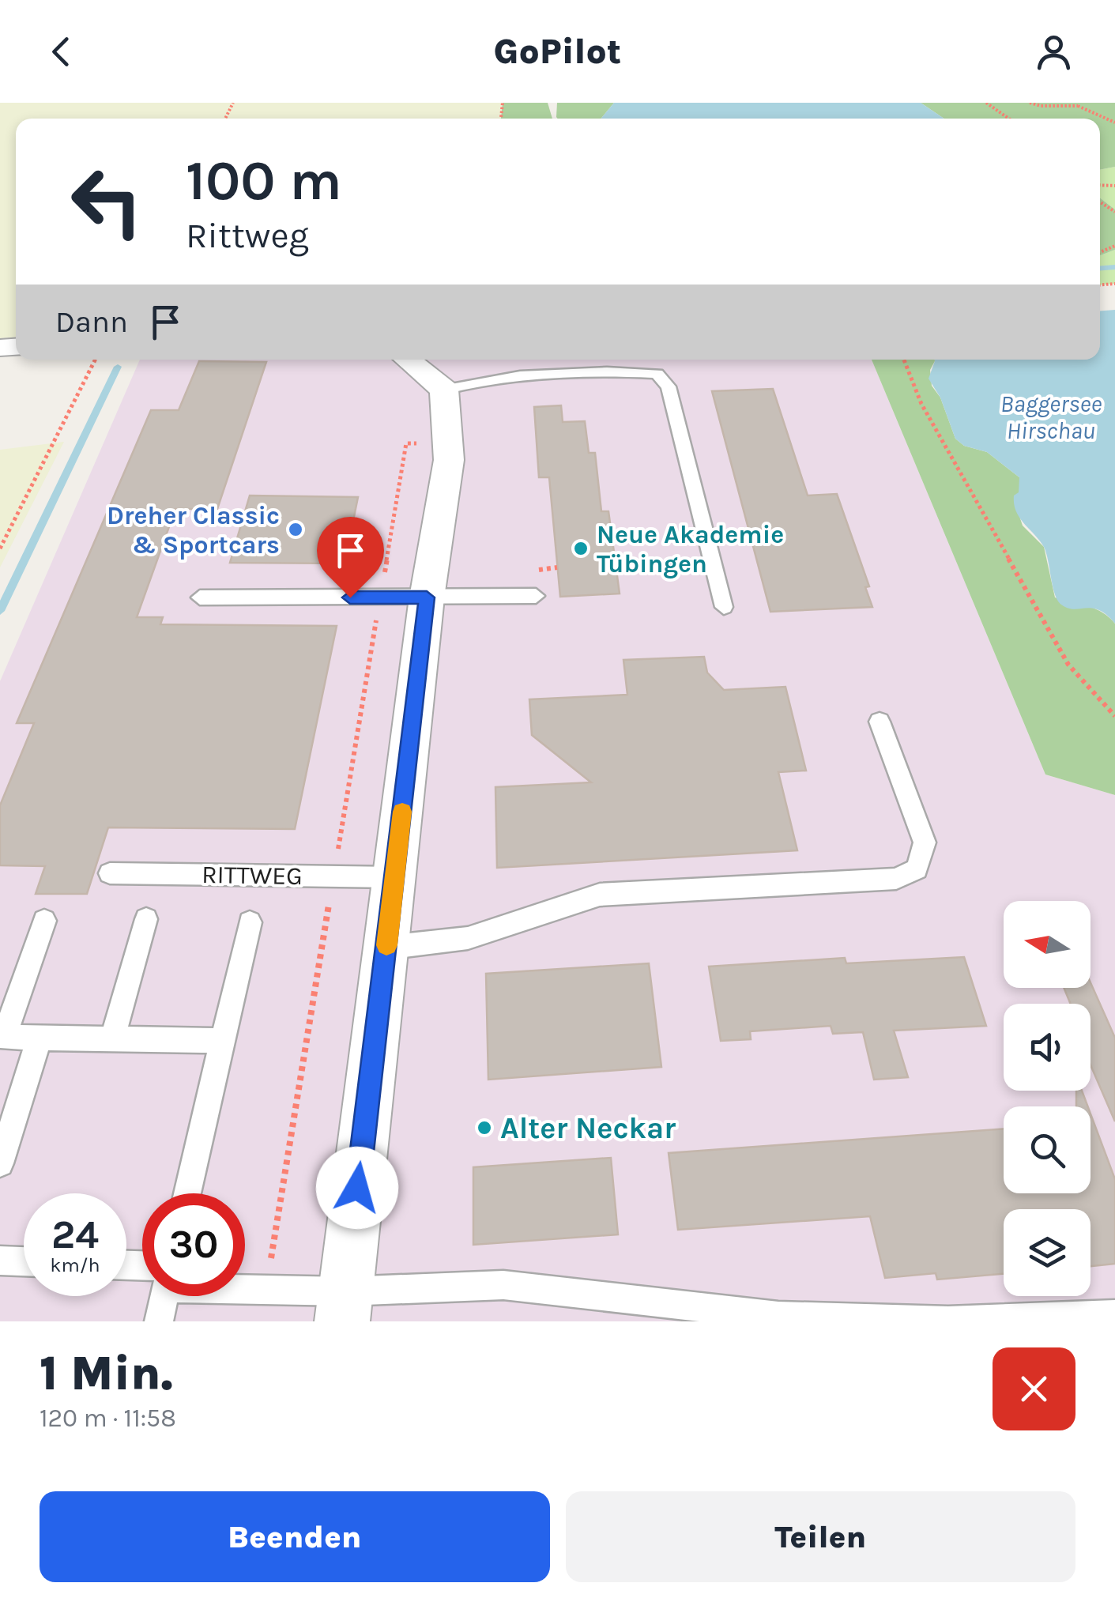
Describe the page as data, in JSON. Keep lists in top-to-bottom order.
{
  "streets": {
    "lane": ["RITTWEG"]
  },
  "water": ["Baggersee Hirschau"],
  "places": ["Dreher Classic & Sportcars", "Neue Akademie Tübingen", "Alter Neckar"],
  "north": "left",
  "page": {
    "header": "GoPilot",
    "turn": ["100 m", "Rittweg"],
    "then": "Dann",
    "speed": "24 km/h",
    "limit": "30",
    "heading": ["1 Min.", "120 m · 11:58"],
    "buttons": ["Beenden", "Teilen"]
  }
}
